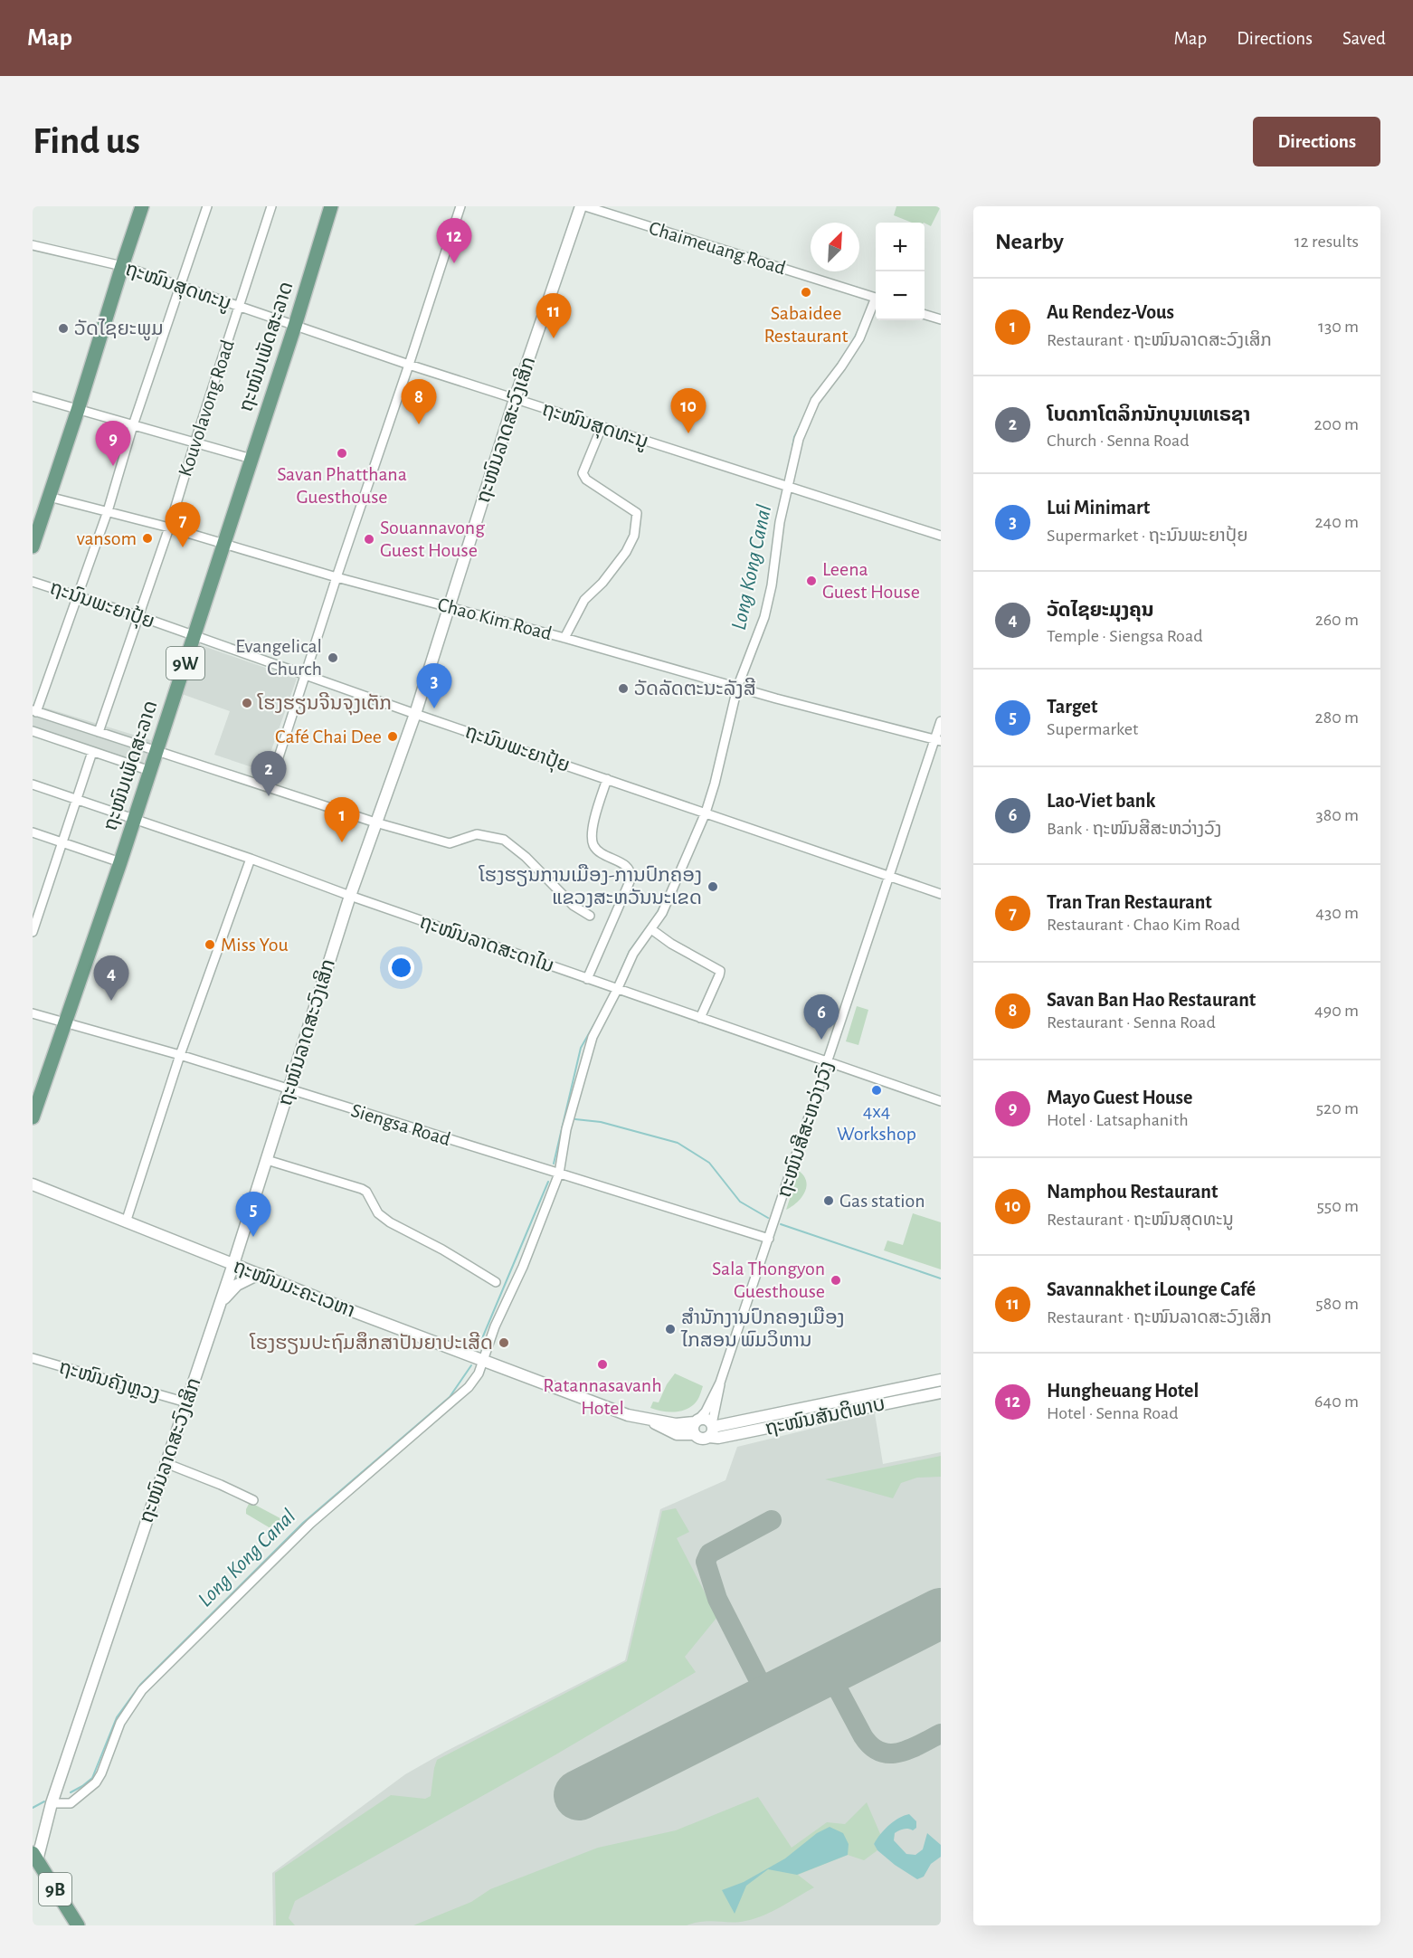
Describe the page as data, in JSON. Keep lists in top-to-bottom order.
{
  "streets": {
    "main road": ["ຖະໜົນເພັດສະລາດ", "9W", "9B"],
    "street": [
      "Chaimeuang Road",
      "ຖະໜົນສຸດທະນູ",
      "Kouvolavong Road",
      "ຖະໜົນລາດສະວົງເສິກ",
      "ຖະນົນພະຍາປຸ້ຍ",
      "Chao Kim Road",
      "ຖະໜົນລາດສະດາໄນ",
      "Siengsa Road",
      "ຖະໜົນສີສະຫວ່າງວົງ",
      "ຖະໜົນມະຄະເວຫາ",
      "ຖະໜົນຄັງຫຼວງ",
      "ຖະໜົນສັນຕິພາບ"
    ]
  },
  "crossings": [
    ["ຖະໜົນສຸດທະນູ", "ຖະໜົນເພັດສະລາດ"],
    ["ຖະໜົນສຸດທະນູ", "Kouvolavong Road"],
    ["ຖະໜົນສຸດທະນູ", "ຖະໜົນລາດສະວົງເສິກ"],
    ["ຖະໜົນເພັດສະລາດ", "ຖະນົນພະຍາປຸ້ຍ"],
    ["ຖະໜົນເພັດສະລາດ", "Chao Kim Road"],
    ["ຖະໜົນເພັດສະລາດ", "ຖະໜົນລາດສະດາໄນ"],
    ["ຖະໜົນເພັດສະລາດ", "Siengsa Road"],
    ["Kouvolavong Road", "ຖະນົນພະຍາປຸ້ຍ"],
    ["Kouvolavong Road", "Chao Kim Road"],
    ["ຖະໜົນລາດສະວົງເສິກ", "ຖະນົນພະຍາປຸ້ຍ"],
    ["ຖະໜົນລາດສະວົງເສິກ", "Chao Kim Road"],
    ["ຖະໜົນລາດສະວົງເສິກ", "ຖະໜົນລາດສະດາໄນ"],
    ["ຖະໜົນລາດສະວົງເສິກ", "Siengsa Road"],
    ["ຖະໜົນລາດສະວົງເສິກ", "ຖະໜົນມະຄະເວຫາ"],
    ["ຖະໜົນລາດສະວົງເສິກ", "ຖະໜົນຄັງຫຼວງ"],
    ["ຖະໜົນລາດສະວົງເສິກ", "9B"],
    ["ຖະນົນພະຍາປຸ້ຍ", "ຖະໜົນສີສະຫວ່າງວົງ"],
    ["Chao Kim Road", "ຖະໜົນສີສະຫວ່າງວົງ"],
    ["ຖະໜົນລາດສະດາໄນ", "ຖະໜົນສີສະຫວ່າງວົງ"],
    ["Siengsa Road", "ຖະໜົນສີສະຫວ່າງວົງ"],
    ["ຖະໜົນມະຄະເວຫາ", "ຖະໜົນສັນຕິພາບ"]
  ],
  "water": ["Long Kong Canal"],
  "places": [
    "Sabaidee Restaurant",
    "ວັດໄຊຍະພູມ",
    "Savan Phatthana Guesthouse",
    "vansom",
    "Souannavong Guest House",
    "Leena Guest House",
    "Evangelical Church",
    "ວັດລັດຕະນະລັງສີ",
    "ໂຮງຮຽນຈີນຈຸງເຕັກ",
    "Café Chai Dee",
    "ໂຮງຮຽນການເມືອງ-ການປົກຄອງ ແຂວງສະຫວັນນະເຂດ",
    "Miss You",
    "4x4 Workshop",
    "Gas station",
    "Sala Thongyon Guesthouse",
    "ສຳນັກງານປົກຄອງເມືອງ ໄກສອນ ພົມວິຫານ",
    "ໂຮງຮຽນປະຖົມສຶກສາປັນຍາປະເສີດ",
    "Ratannasavanh Hotel"
  ],
  "north": "top right",
  "page": {
    "header": "Map",
    "nav": ["Map", "Directions", "Saved"],
    "buttons": "Directions",
    "title": "Find us",
    "heading": ["Nearby", "12 results"],
    "pins": [
      "12",
      "11",
      "8",
      "10",
      "9",
      "7",
      "3",
      "2",
      "1",
      "4",
      "6",
      "5"
    ],
    "map_buttons": ["+", "−"],
    "list": [
      {
        "mark": "1",
        "name": "Au Rendez-Vous",
        "note": "Restaurant · ຖະໜົນລາດສະວົງເສິກ",
        "value": "130 m"
      },
      {
        "mark": "2",
        "name": "ໂບດກາໂຕລິກນັກບຸນເທເຣຊາ",
        "note": "Church · Senna Road",
        "value": "200 m"
      },
      {
        "mark": "3",
        "name": "Lui Minimart",
        "note": "Supermarket · ຖະນົນພະຍາປຸ້ຍ",
        "value": "240 m"
      },
      {
        "mark": "4",
        "name": "ວັດໄຊຍະມຸງຄຸນ",
        "note": "Temple · Siengsa Road",
        "value": "260 m"
      },
      {
        "mark": "5",
        "name": "Target",
        "note": "Supermarket",
        "value": "280 m"
      },
      {
        "mark": "6",
        "name": "Lao-Viet bank",
        "note": "Bank · ຖະໜົນສີສະຫວ່າງວົງ",
        "value": "380 m"
      },
      {
        "mark": "7",
        "name": "Tran Tran Restaurant",
        "note": "Restaurant · Chao Kim Road",
        "value": "430 m"
      },
      {
        "mark": "8",
        "name": "Savan Ban Hao Restaurant",
        "note": "Restaurant · Senna Road",
        "value": "490 m"
      },
      {
        "mark": "9",
        "name": "Mayo Guest House",
        "note": "Hotel · Latsaphanith",
        "value": "520 m"
      },
      {
        "mark": "10",
        "name": "Namphou Restaurant",
        "note": "Restaurant · ຖະໜົນສຸດທະນູ",
        "value": "550 m"
      },
      {
        "mark": "11",
        "name": "Savannakhet iLounge Café",
        "note": "Restaurant · ຖະໜົນລາດສະວົງເສິກ",
        "value": "580 m"
      },
      {
        "mark": "12",
        "name": "Hungheuang Hotel",
        "note": "Hotel · Senna Road",
        "value": "640 m"
      }
    ]
  }
}
